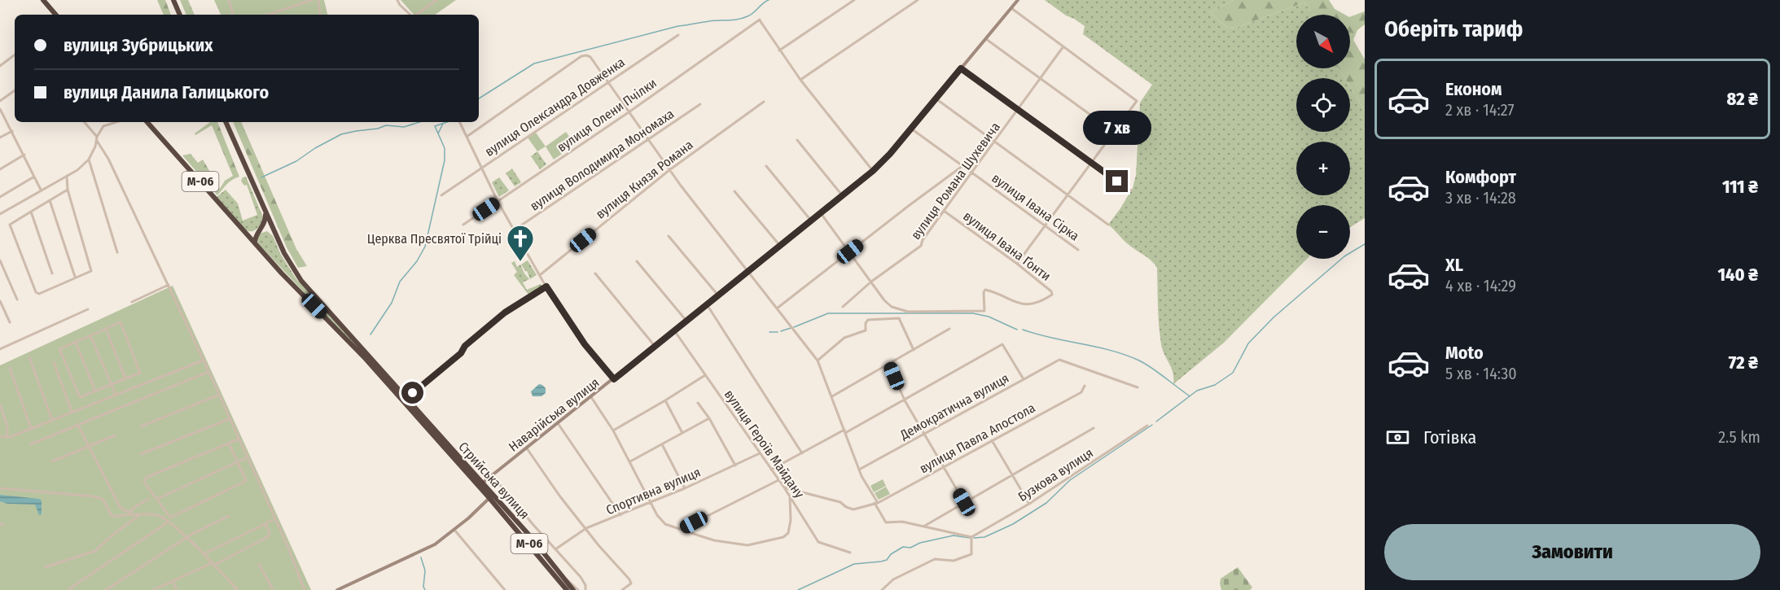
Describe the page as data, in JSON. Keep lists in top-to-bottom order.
{
  "streets": {
    "highway": ["М-06", "Стрийська вулиця"],
    "street": [
      "вулиця Олександра Довженка",
      "вулиця Олени Пчілки",
      "вулиця Володимира Мономаха",
      "вулиця Князя Романа",
      "вулиця Романа Шухевича",
      "вулиця Івана Сірка",
      "вулиця Івана Ґонти",
      "Демократична вулиця",
      "Наварійська вулиця",
      "вулиця Павла Апостола",
      "вулиця Героїв Майдану",
      "Бузкова вулиця",
      "Спортивна вулиця"
    ]
  },
  "crossings": [
    ["вулиця Романа Шухевича", "вулиця Івана Сірка"],
    ["вулиця Романа Шухевича", "вулиця Івана Ґонти"],
    ["М-06", "Стрийська вулиця"],
    ["вулиця Івана Сірка", "Наварійська вулиця"],
    ["Наварійська вулиця", "вулиця Героїв Майдану"],
    ["Наварійська вулиця", "Стрийська вулиця"],
    ["вулиця Павла Апостола", "вулиця Героїв Майдану"],
    ["вулиця Героїв Майдану", "Спортивна вулиця"]
  ],
  "places": {
    "church": ["Церква Пресвятої Трійці"]
  },
  "north": "bottom right",
  "page": {
    "heading": "Оберіть тариф",
    "map_buttons": ["+", "−"],
    "banner": ["вулиця Зубрицьких", "вулиця Данила Галицького"],
    "list": [
      {
        "name": "Економ",
        "note": "2 хв · 14:27",
        "value": "82 ₴"
      },
      {
        "name": "Комфорт",
        "note": "3 хв · 14:28",
        "value": "111 ₴"
      },
      {
        "name": "XL",
        "note": "4 хв · 14:29",
        "value": "140 ₴"
      },
      {
        "name": "Moto",
        "note": "5 хв · 14:30",
        "value": "72 ₴"
      }
    ],
    "bubble": "7 хв",
    "pay": ["Готівка", "2.5 km"],
    "buttons": "Замовити"
  }
}
